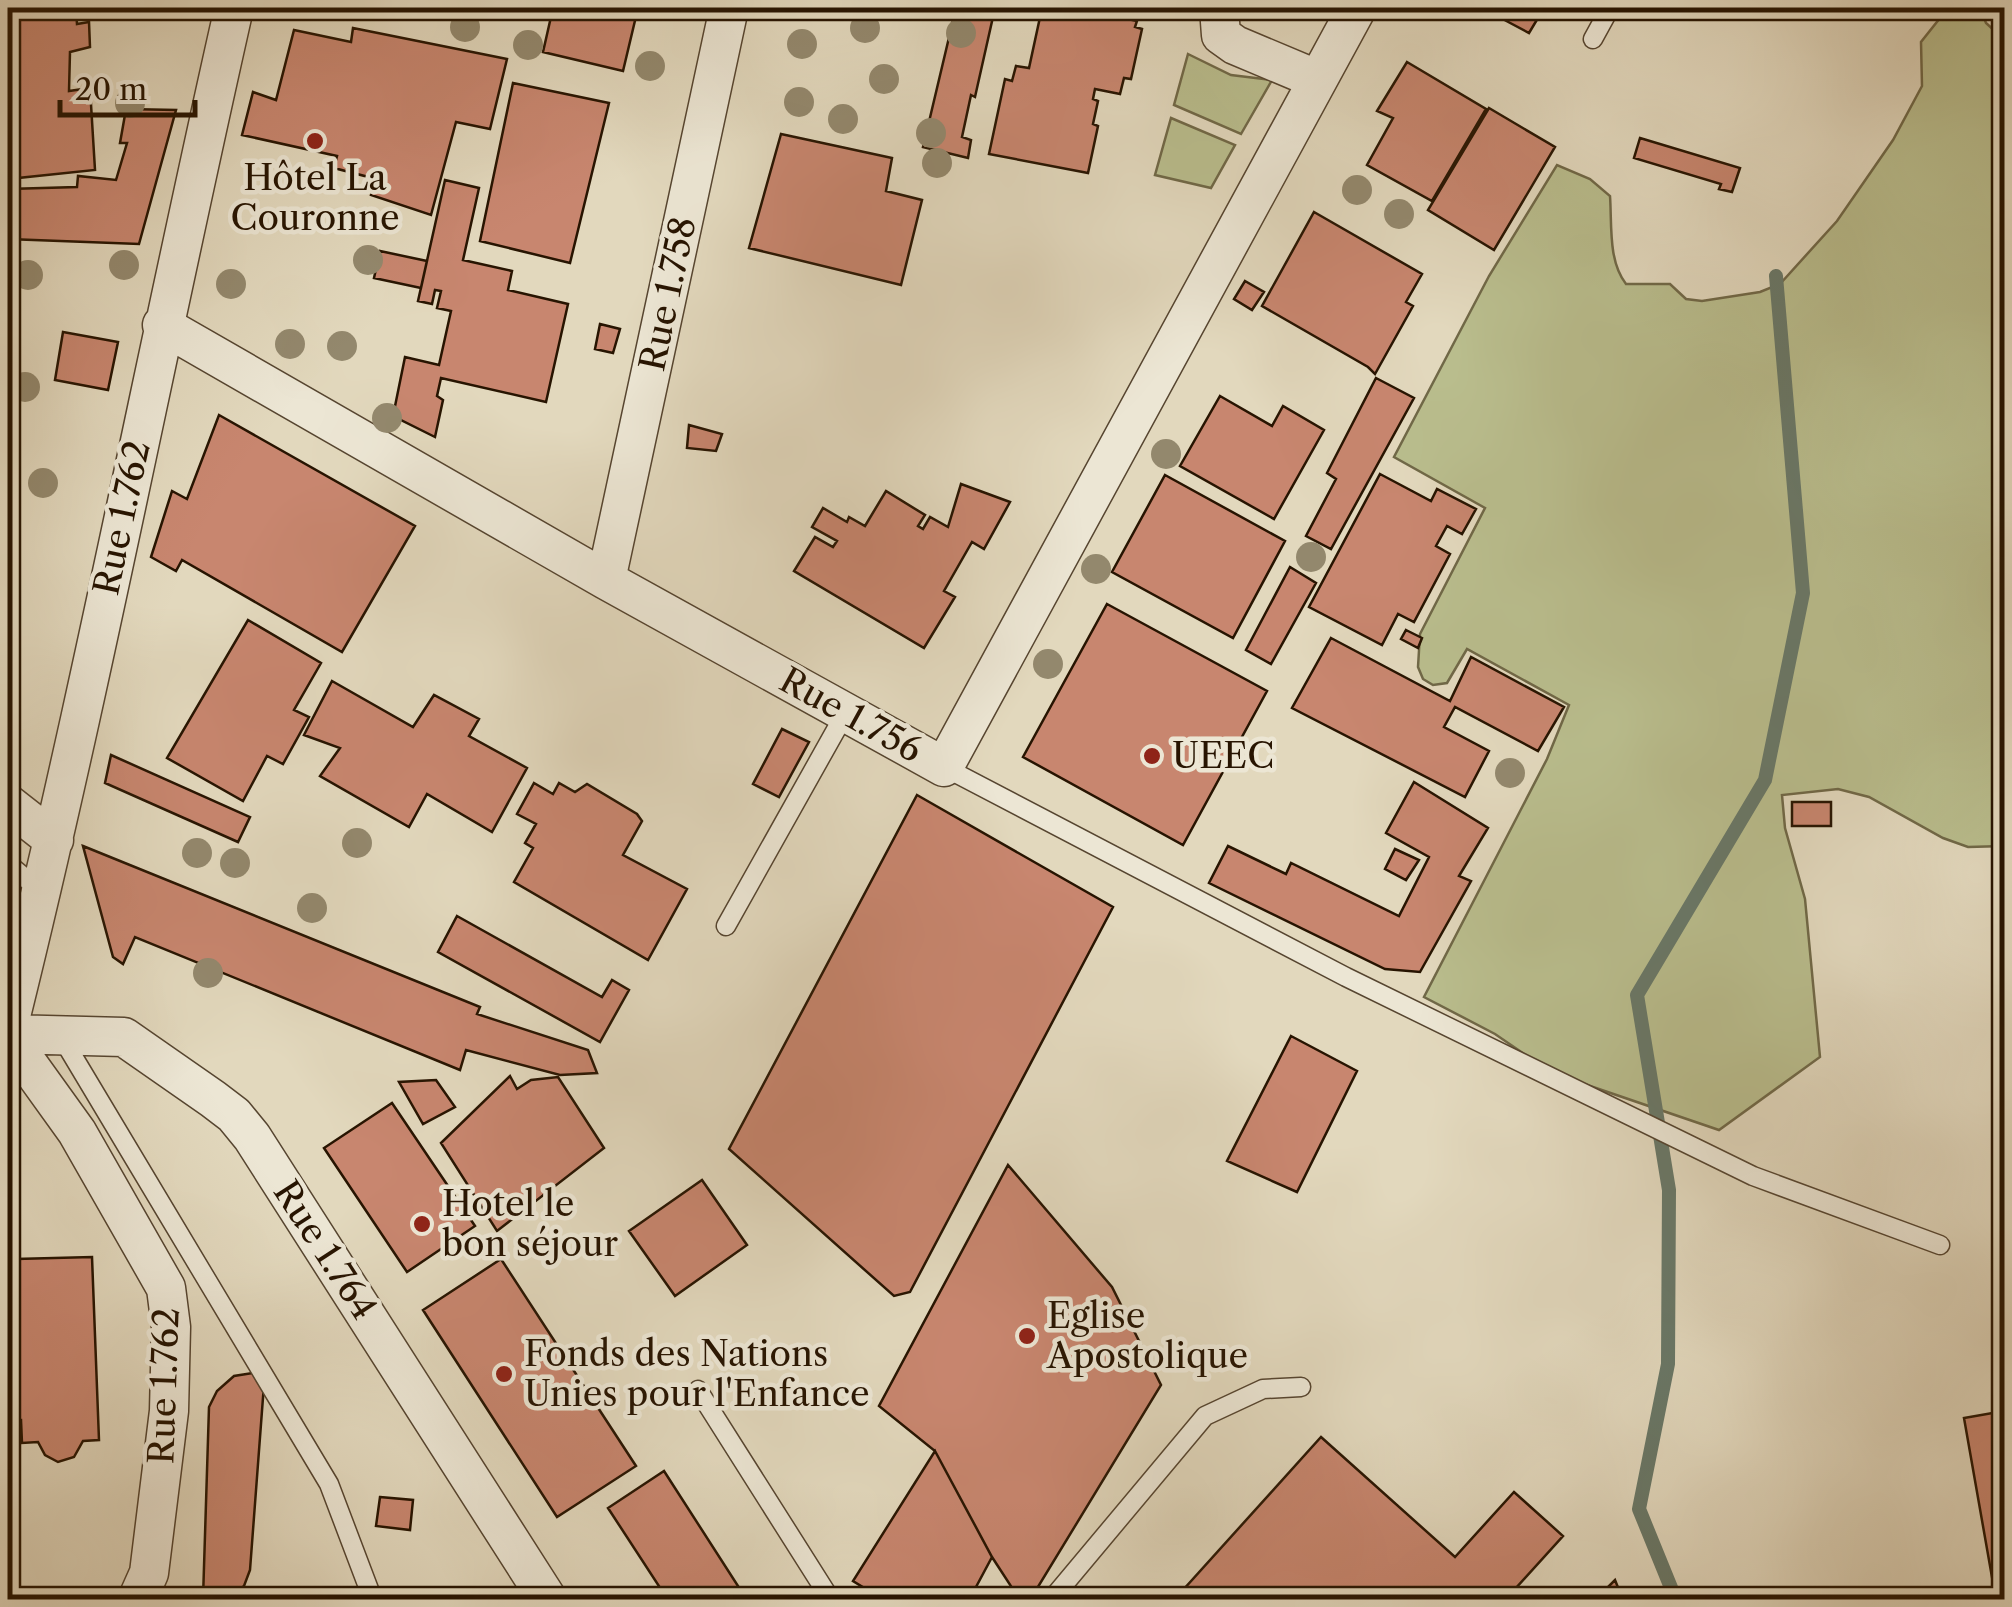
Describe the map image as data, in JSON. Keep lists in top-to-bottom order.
{
  "streets": {
    "street": [
      "Rue 1.758",
      "Rue 1.762",
      "Rue 1.756",
      "Rue 1.764"
    ]
  },
  "crossings": [
    ["Rue 1.758", "Rue 1.756"],
    ["Rue 1.762", "Rue 1.756"],
    ["Rue 1.762", "Rue 1.764"]
  ],
  "places": [
    "Hôtel La Couronne",
    "UEEC",
    "Hotel le bon séjour",
    "Eglise Apostolique",
    "Fonds des Nations Unies pour l'Enfance"
  ],
  "scale_bar": "20 m"
}
